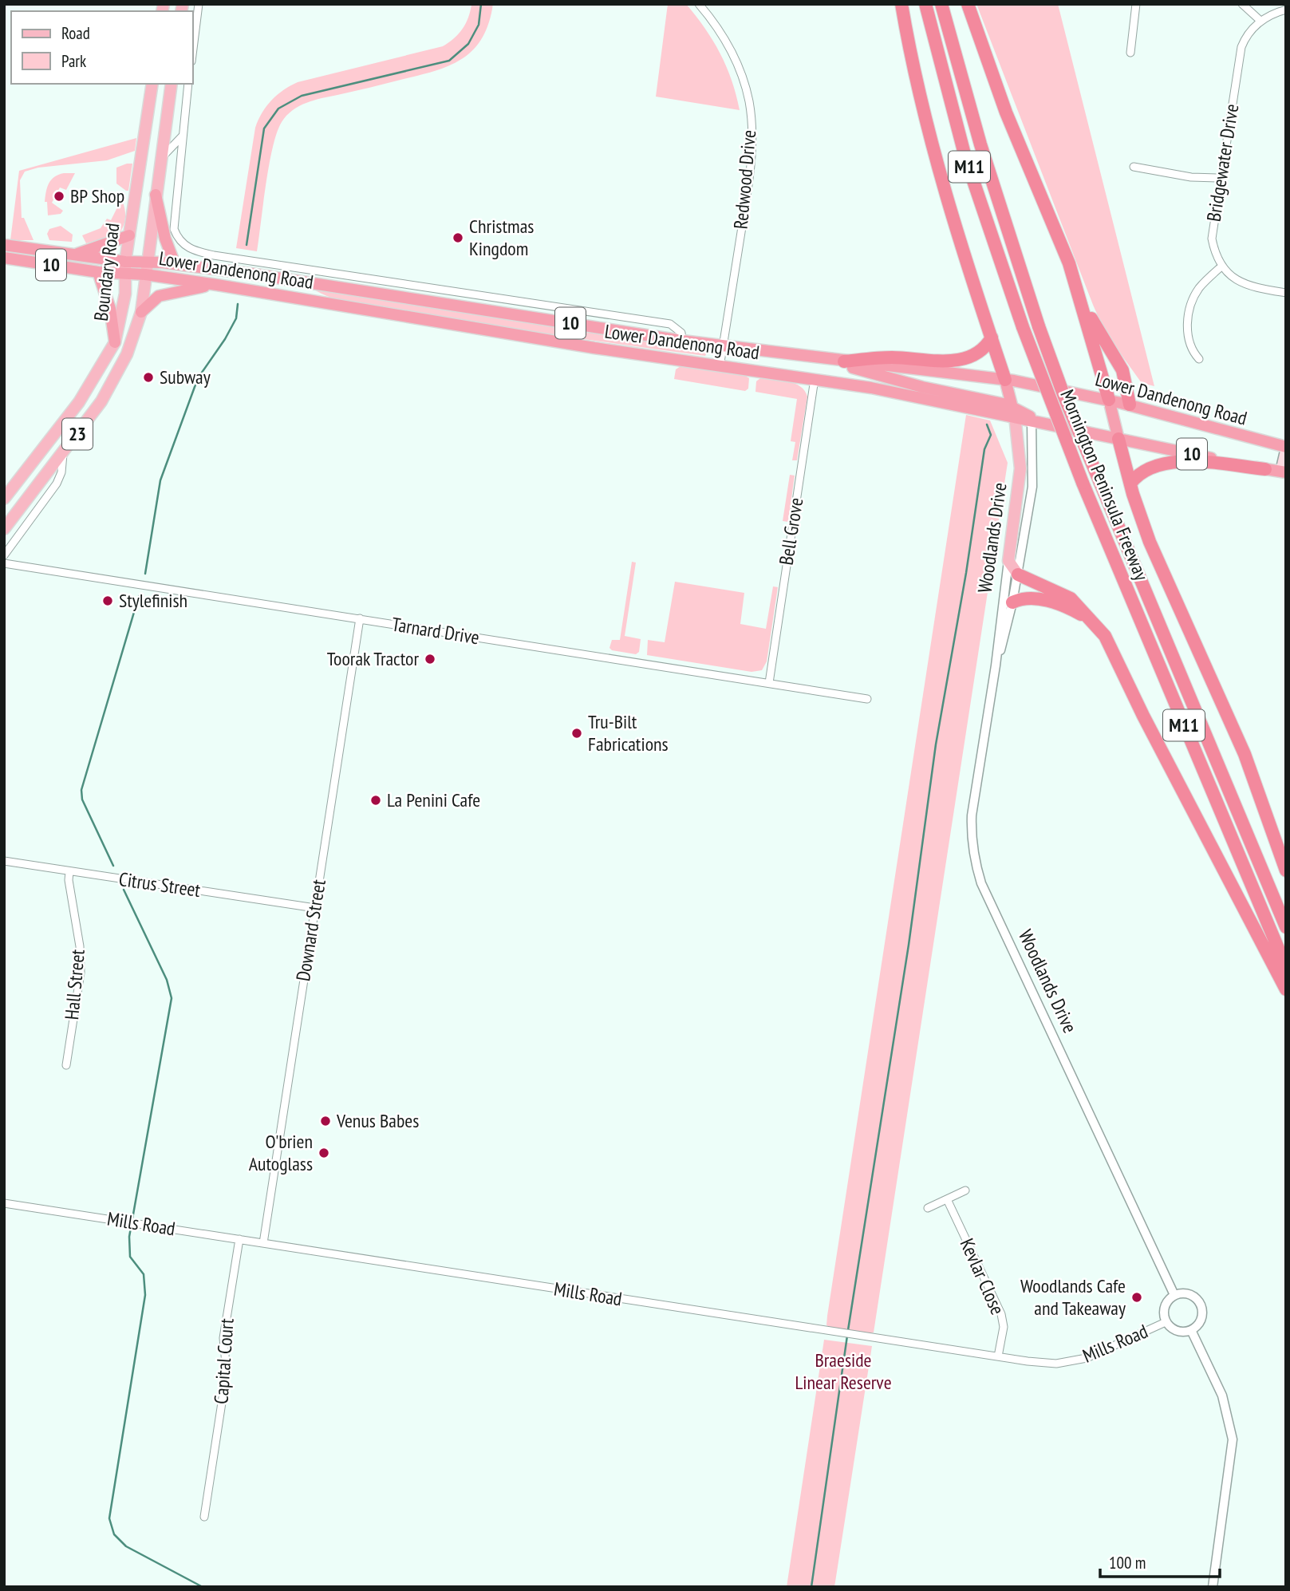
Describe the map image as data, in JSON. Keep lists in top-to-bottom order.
{
  "streets": {
    "highway": [
      "M11",
      "10",
      "Lower Dandenong Road",
      "Mornington Peninsula Freeway"
    ],
    "main road": ["Boundary Road", "23", "Woodlands Drive"],
    "street": [
      "Bridgewater Drive",
      "Redwood Drive",
      "Bell Grove",
      "Tarnard Drive",
      "Citrus Street",
      "Downard Street",
      "Hall Street",
      "Mills Road",
      "Kevlar Close",
      "Capital Court"
    ]
  },
  "crossings": [
    ["Redwood Drive", "Lower Dandenong Road"],
    ["10", "Woodlands Drive"],
    ["Lower Dandenong Road", "Boundary Road"],
    ["Lower Dandenong Road", "Bell Grove"],
    ["Lower Dandenong Road", "Woodlands Drive"],
    ["Bell Grove", "Tarnard Drive"],
    ["Woodlands Drive", "Mills Road"],
    ["Tarnard Drive", "Downard Street"],
    ["Citrus Street", "Downard Street"],
    ["Citrus Street", "Hall Street"],
    ["Downard Street", "Mills Road"],
    ["Mills Road", "Kevlar Close"],
    ["Mills Road", "Capital Court"]
  ],
  "parks": ["Braeside Linear Reserve"],
  "places": [
    "BP Shop",
    "Christmas Kingdom",
    "Subway",
    "Stylefinish",
    "Toorak Tractor",
    "Tru-Bilt Fabrications",
    "La Penini Cafe",
    "Venus Babes",
    "O'brien Autoglass",
    "Woodlands Cafe and Takeaway"
  ],
  "legend": ["Road", "Park"],
  "scale_bar": "100 m"
}
